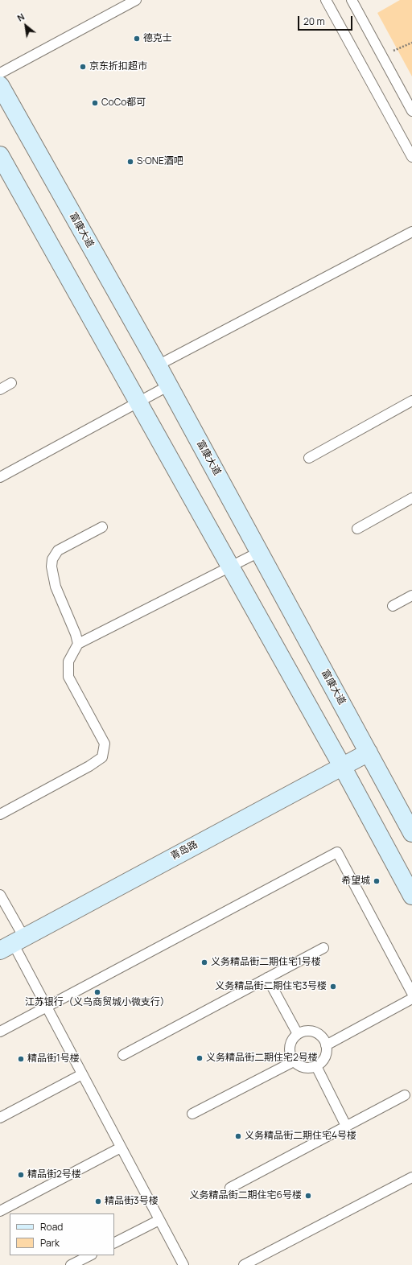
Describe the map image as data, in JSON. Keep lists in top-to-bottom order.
{
  "streets": {
    "street": ["富康大道", "青岛路"]
  },
  "crossings": [
    ["富康大道", "青岛路"]
  ],
  "places": [
    "德克士",
    "京东折扣超市",
    "CoCo都可",
    "S·ONE酒吧",
    "希望城",
    "义务精品街二期住宅1号楼",
    "义务精品街二期住宅3号楼",
    "江苏银行（义乌商贸城小微支行）",
    "义务精品街二期住宅2号楼",
    "精品街1号楼",
    "义务精品街二期住宅4号楼",
    "精品街2号楼",
    "义务精品街二期住宅6号楼",
    "精品街3号楼"
  ],
  "legend": ["Road", "Park"],
  "scale_bar": "20 m",
  "north": "top left"
}
